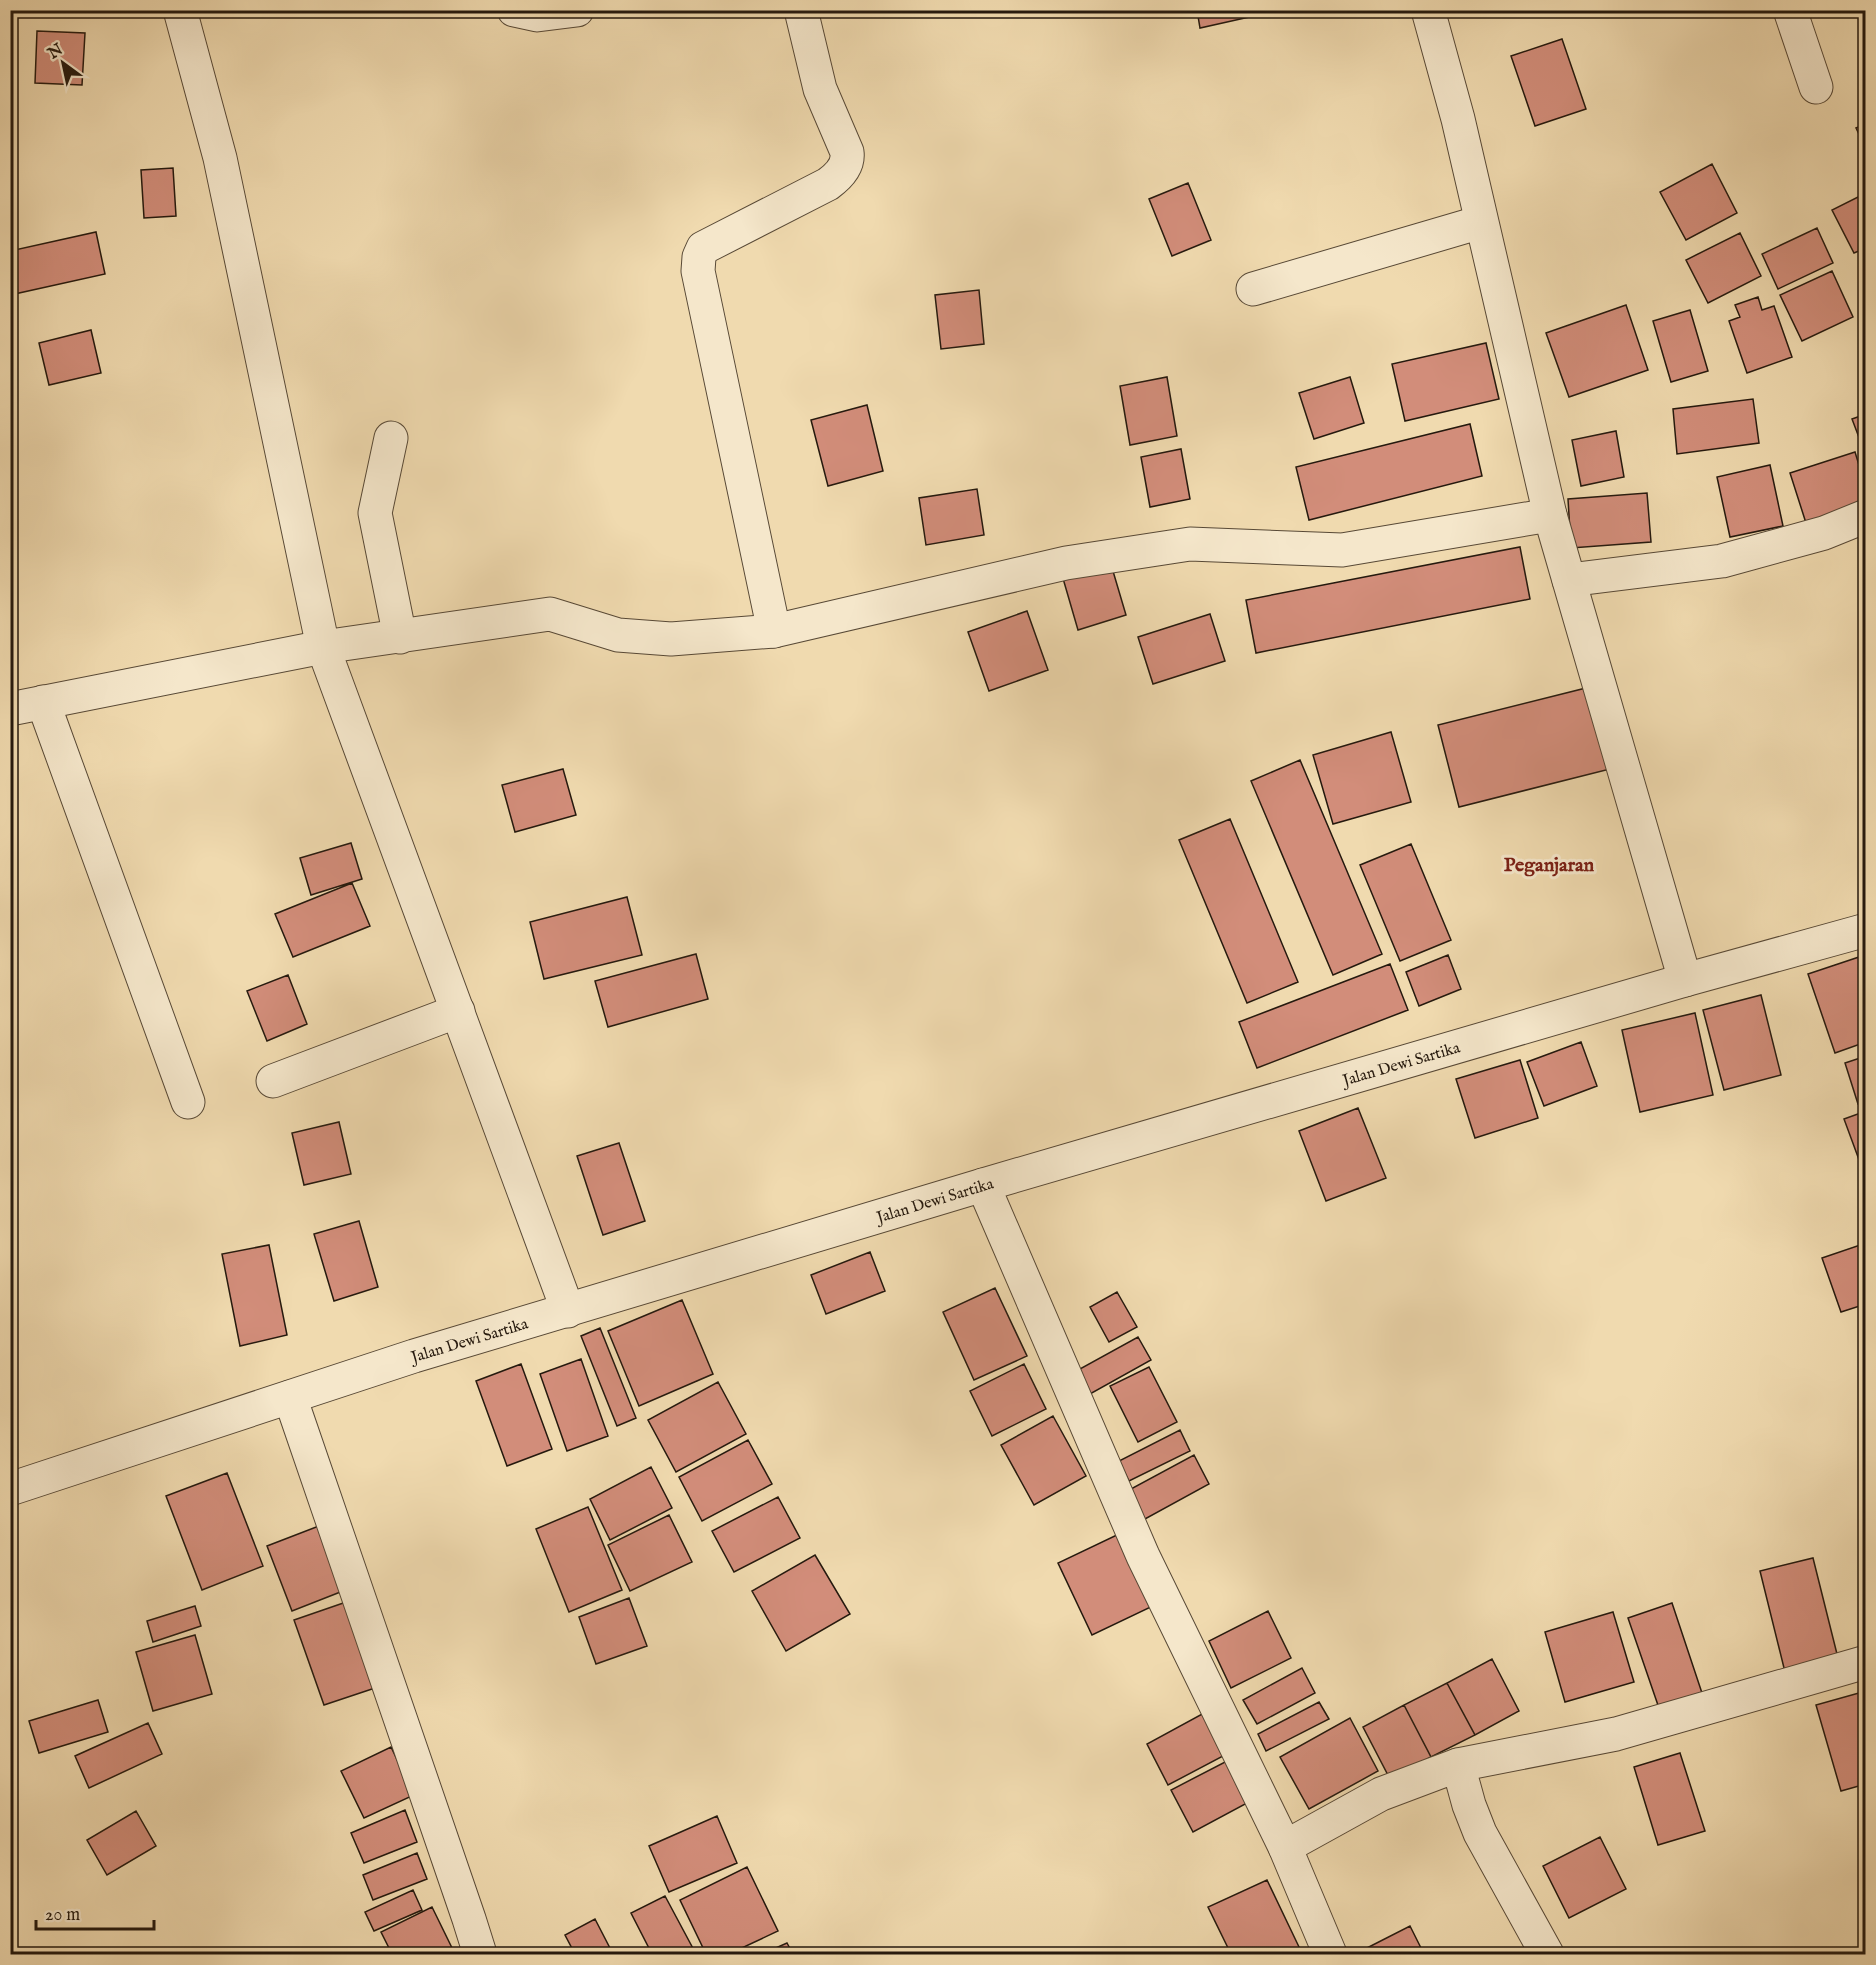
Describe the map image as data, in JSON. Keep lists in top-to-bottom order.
{
  "streets": {
    "street": ["Jalan Dewi Sartika"]
  },
  "districts": ["Peganjaran"],
  "scale_bar": "20 m",
  "north": "top left"
}
